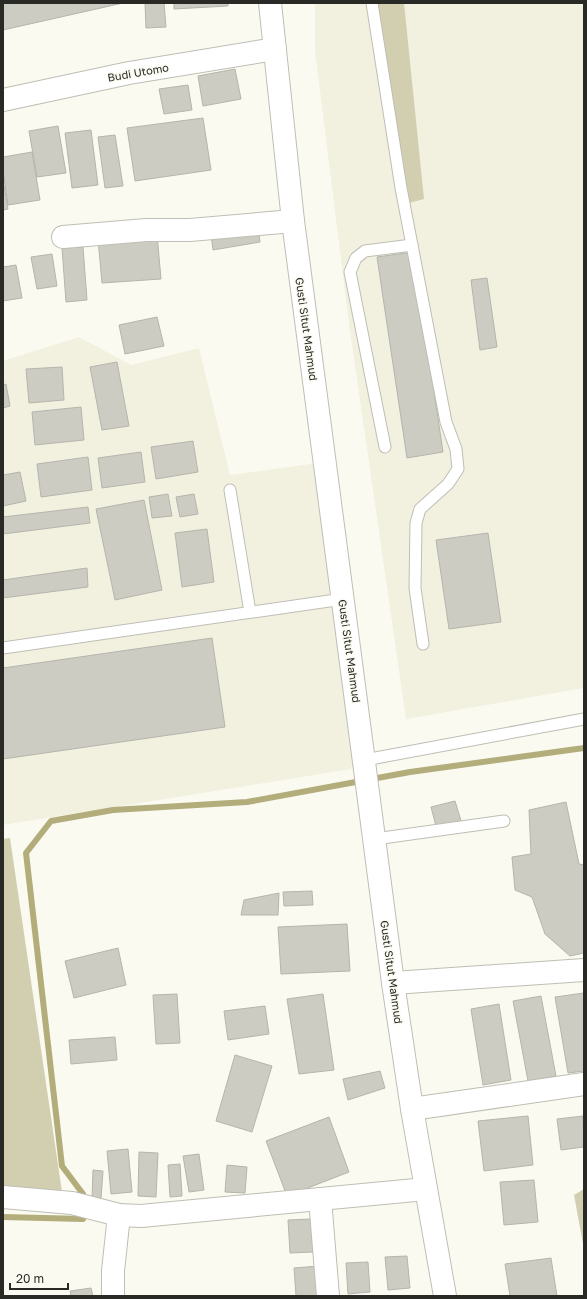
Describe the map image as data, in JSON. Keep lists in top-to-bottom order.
{
  "streets": {
    "main road": ["Budi Utomo", "Gusti Situt Mahmud"]
  },
  "crossings": [
    ["Budi Utomo", "Gusti Situt Mahmud"]
  ],
  "scale_bar": "20 m"
}
